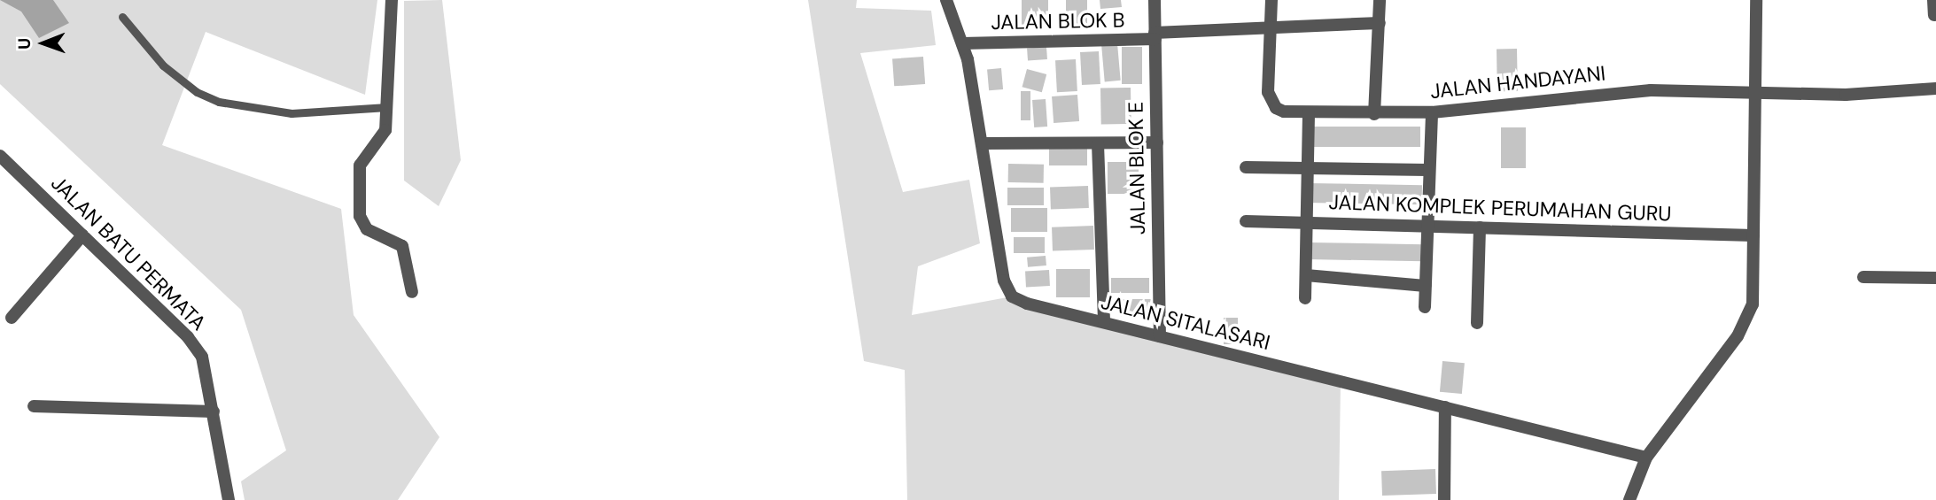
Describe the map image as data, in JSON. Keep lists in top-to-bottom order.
{
  "streets": {
    "street": [
      "JALAN BLOK B",
      "JALAN HANDAYANI",
      "JALAN BLOK E",
      "JALAN KOMPLEK PERUMAHAN GURU",
      "JALAN BATU PERMATA",
      "JALAN SITALASARI"
    ]
  },
  "crossings": [
    ["JALAN BLOK B", "JALAN HANDAYANI"],
    ["JALAN BLOK B", "JALAN BLOK E"],
    ["JALAN BLOK B", "JALAN SITALASARI"],
    ["JALAN BLOK E", "JALAN SITALASARI"]
  ],
  "north": "left"
}
